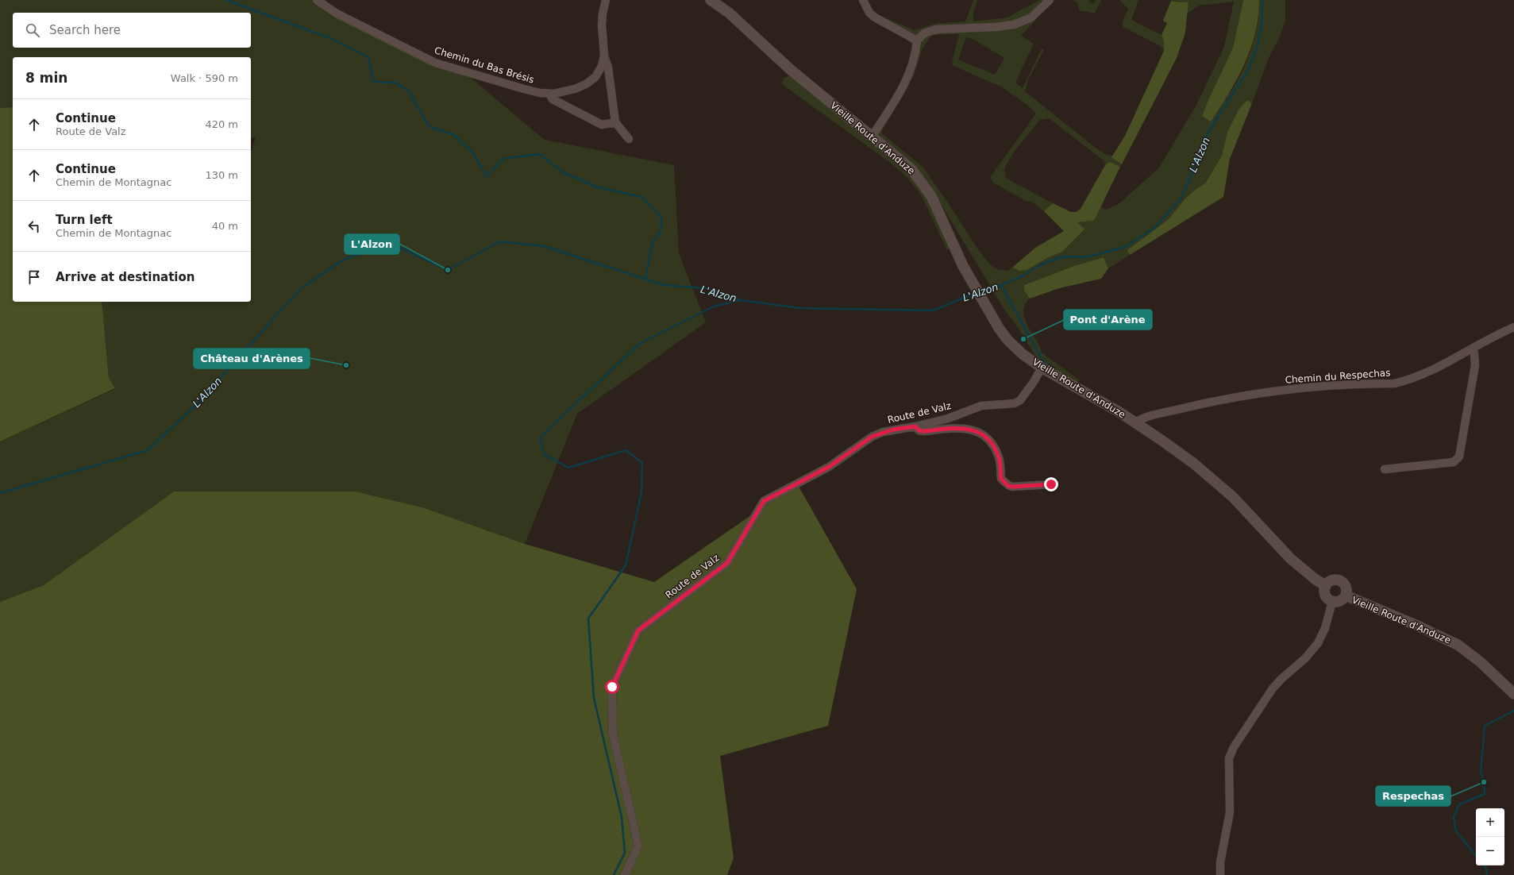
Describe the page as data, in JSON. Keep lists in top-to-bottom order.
{
  "streets": {
    "street": [
      "Chemin du Bas Brésis",
      "Vieille Route d'Anduze",
      "Chemin du Respechas",
      "Route de Valz"
    ]
  },
  "crossings": [
    ["Vieille Route d'Anduze", "Chemin du Respechas"],
    ["Vieille Route d'Anduze", "Route de Valz"]
  ],
  "water": ["L'Alzon"],
  "places": [
    "L'Alzon",
    "Pont d'Arène",
    "Château d'Arènes",
    "Respechas"
  ],
  "page": {
    "search": "Search here",
    "heading": ["8 min", "Walk · 590 m"],
    "list": [
      ["Continue", "Route de Valz", "420 m"],
      ["Continue", "Chemin de Montagnac", "130 m"],
      ["Turn left", "Chemin de Montagnac", "40 m"],
      "Arrive at destination"
    ],
    "map_buttons": ["+", "−"]
  }
}
